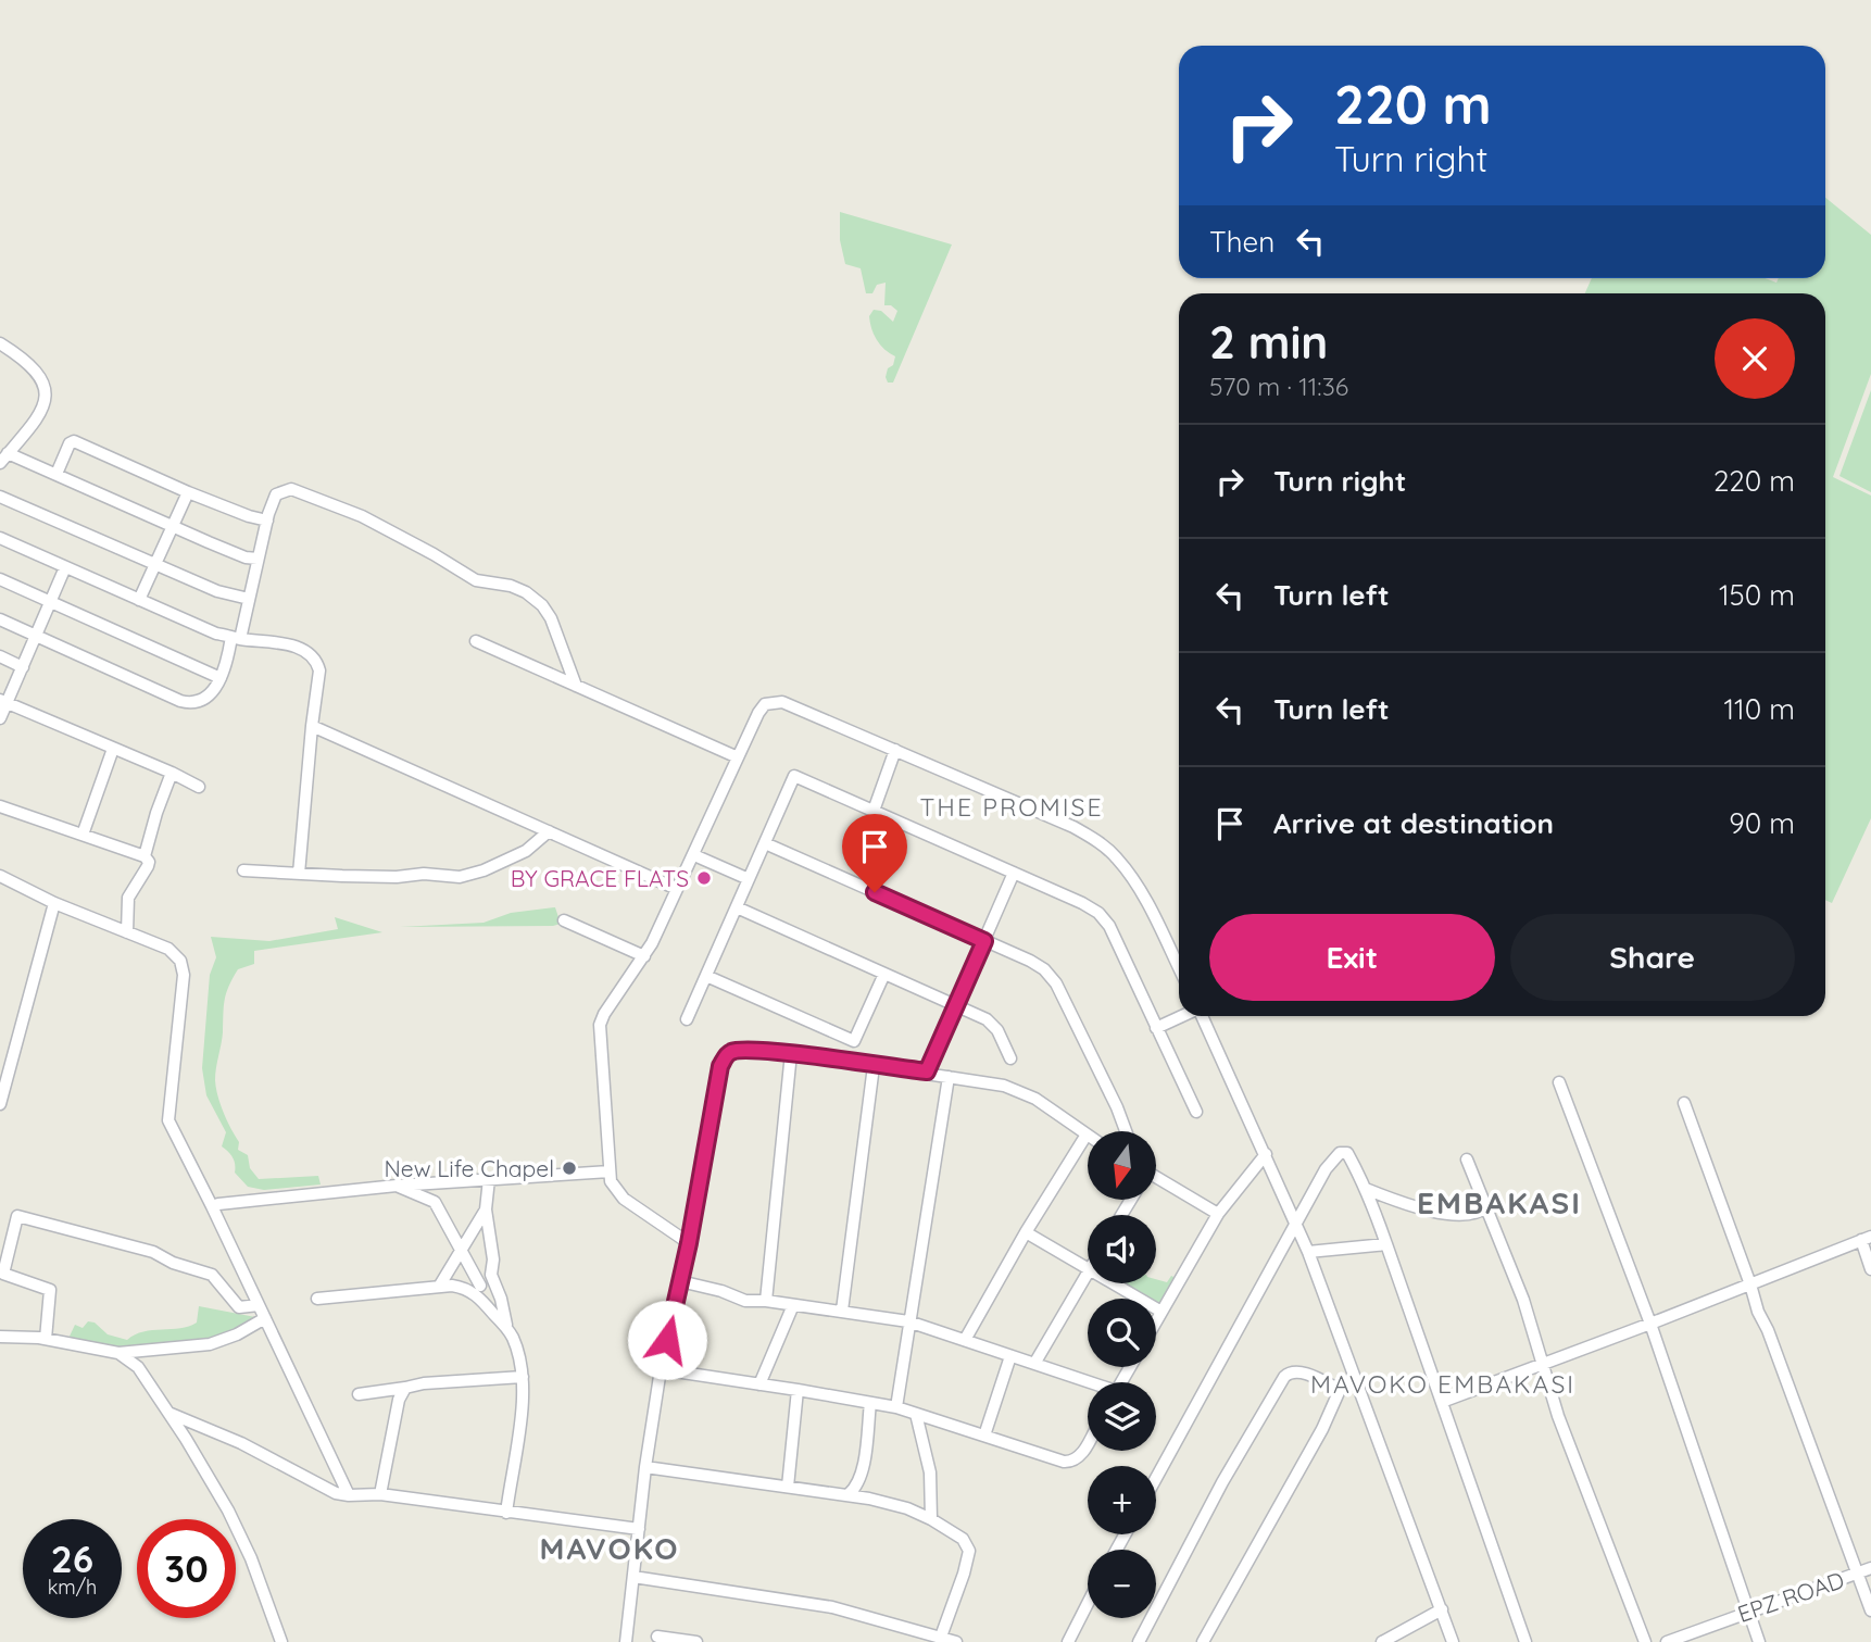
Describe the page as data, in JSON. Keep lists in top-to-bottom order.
{
  "streets": {
    "street": ["EPZ ROAD"]
  },
  "districts": [
    "THE PROMISE",
    "EMBAKASI",
    "MAVOKO EMBAKASI",
    "MAVOKO"
  ],
  "places": ["BY GRACE FLATS", "New Life Chapel"],
  "north": "bottom",
  "page": {
    "turn": ["220 m", "Turn right"],
    "then": "Then",
    "heading": ["2 min", "570 m · 11:36"],
    "list": [
      {
        "name": "Turn right",
        "value": "220 m"
      },
      {
        "name": "Turn left",
        "value": "150 m"
      },
      {
        "name": "Turn left",
        "value": "110 m"
      },
      {
        "name": "Arrive at destination",
        "value": "90 m"
      }
    ],
    "buttons": ["Exit", "Share"],
    "map_buttons": ["+", "−"],
    "speed": "26 km/h",
    "limit": "30"
  }
}
